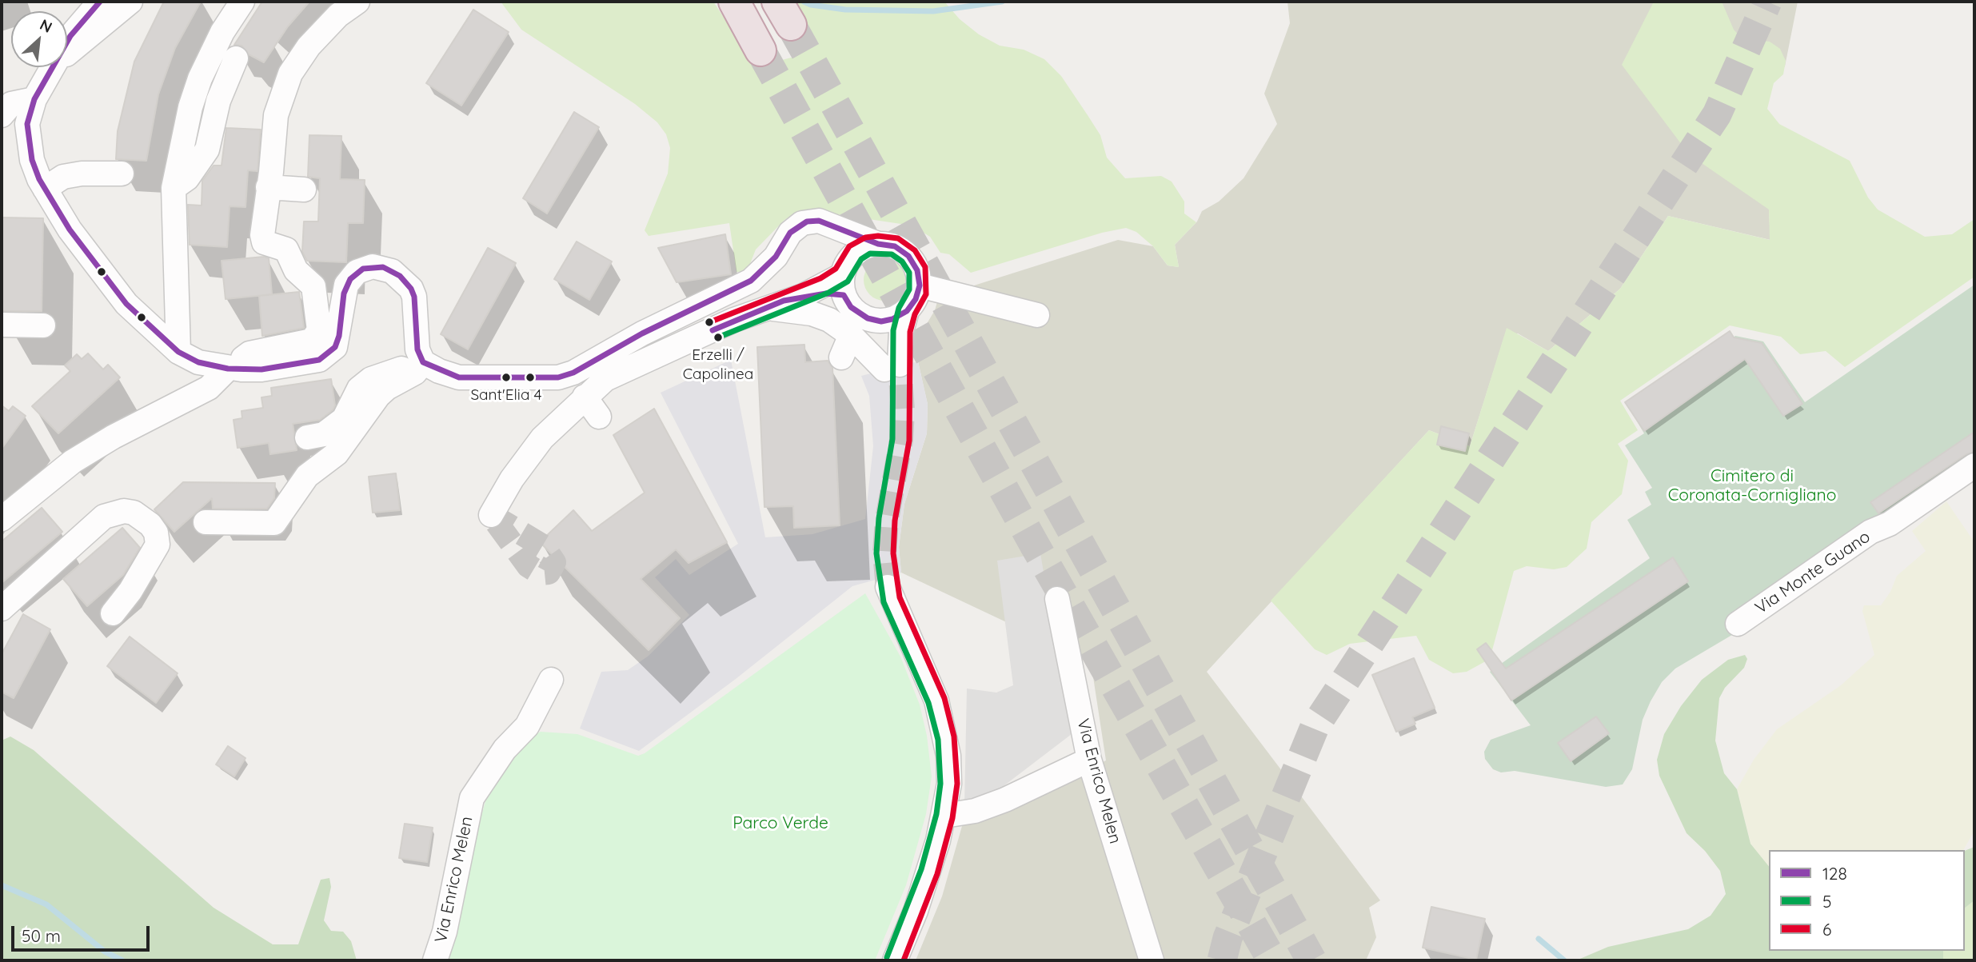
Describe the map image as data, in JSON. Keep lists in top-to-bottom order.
{
  "streets": {
    "street": ["Via Monte Guano", "Via Enrico Melen"]
  },
  "parks": ["Cimitero di Coronata-Cornigliano", "Parco Verde"],
  "places": ["Erzelli / Capolinea", "Sant'Elia 4"],
  "lines": ["transit line 128", "transit line 6", "transit line 5"],
  "legend": ["128", "5", "6"],
  "scale_bar": "50 m",
  "north": "top right"
}
